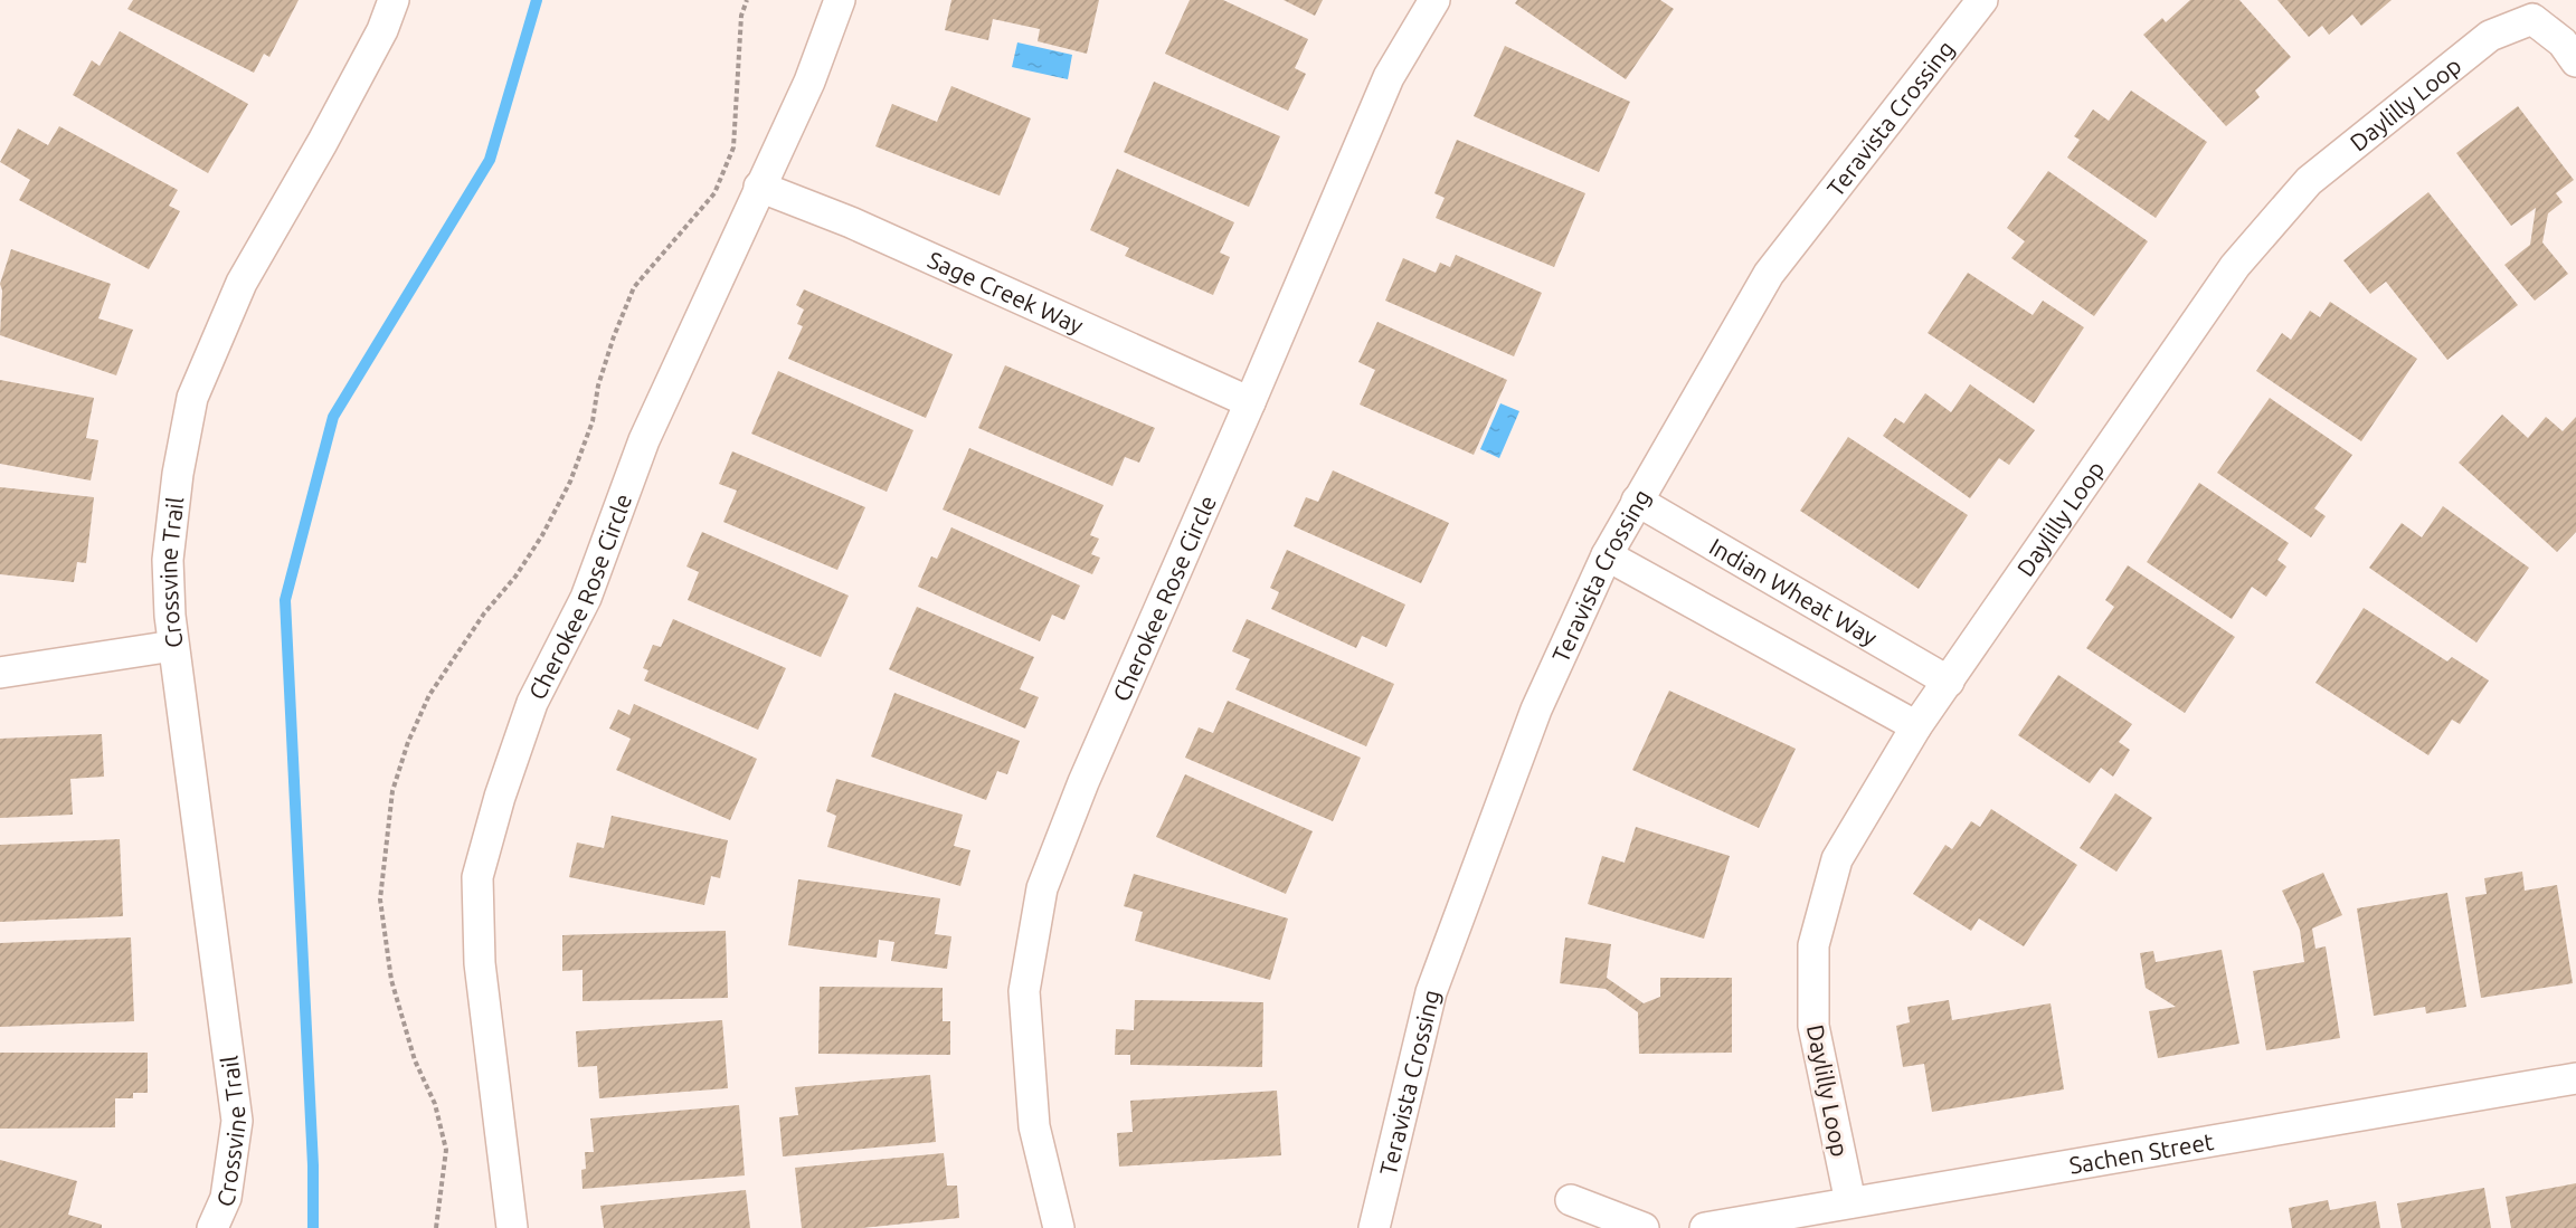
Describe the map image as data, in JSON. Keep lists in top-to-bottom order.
{
  "streets": {
    "street": [
      "Daylilly Loop",
      "Teravista Crossing",
      "Sage Creek Way",
      "Crossvine Trail",
      "Indian Wheat Way",
      "Cherokee Rose Circle",
      "Sachen Street"
    ]
  },
  "crossings": [
    ["Daylilly Loop", "Indian Wheat Way"],
    ["Daylilly Loop", "Sachen Street"],
    ["Teravista Crossing", "Indian Wheat Way"],
    ["Sage Creek Way", "Cherokee Rose Circle"]
  ]
}
